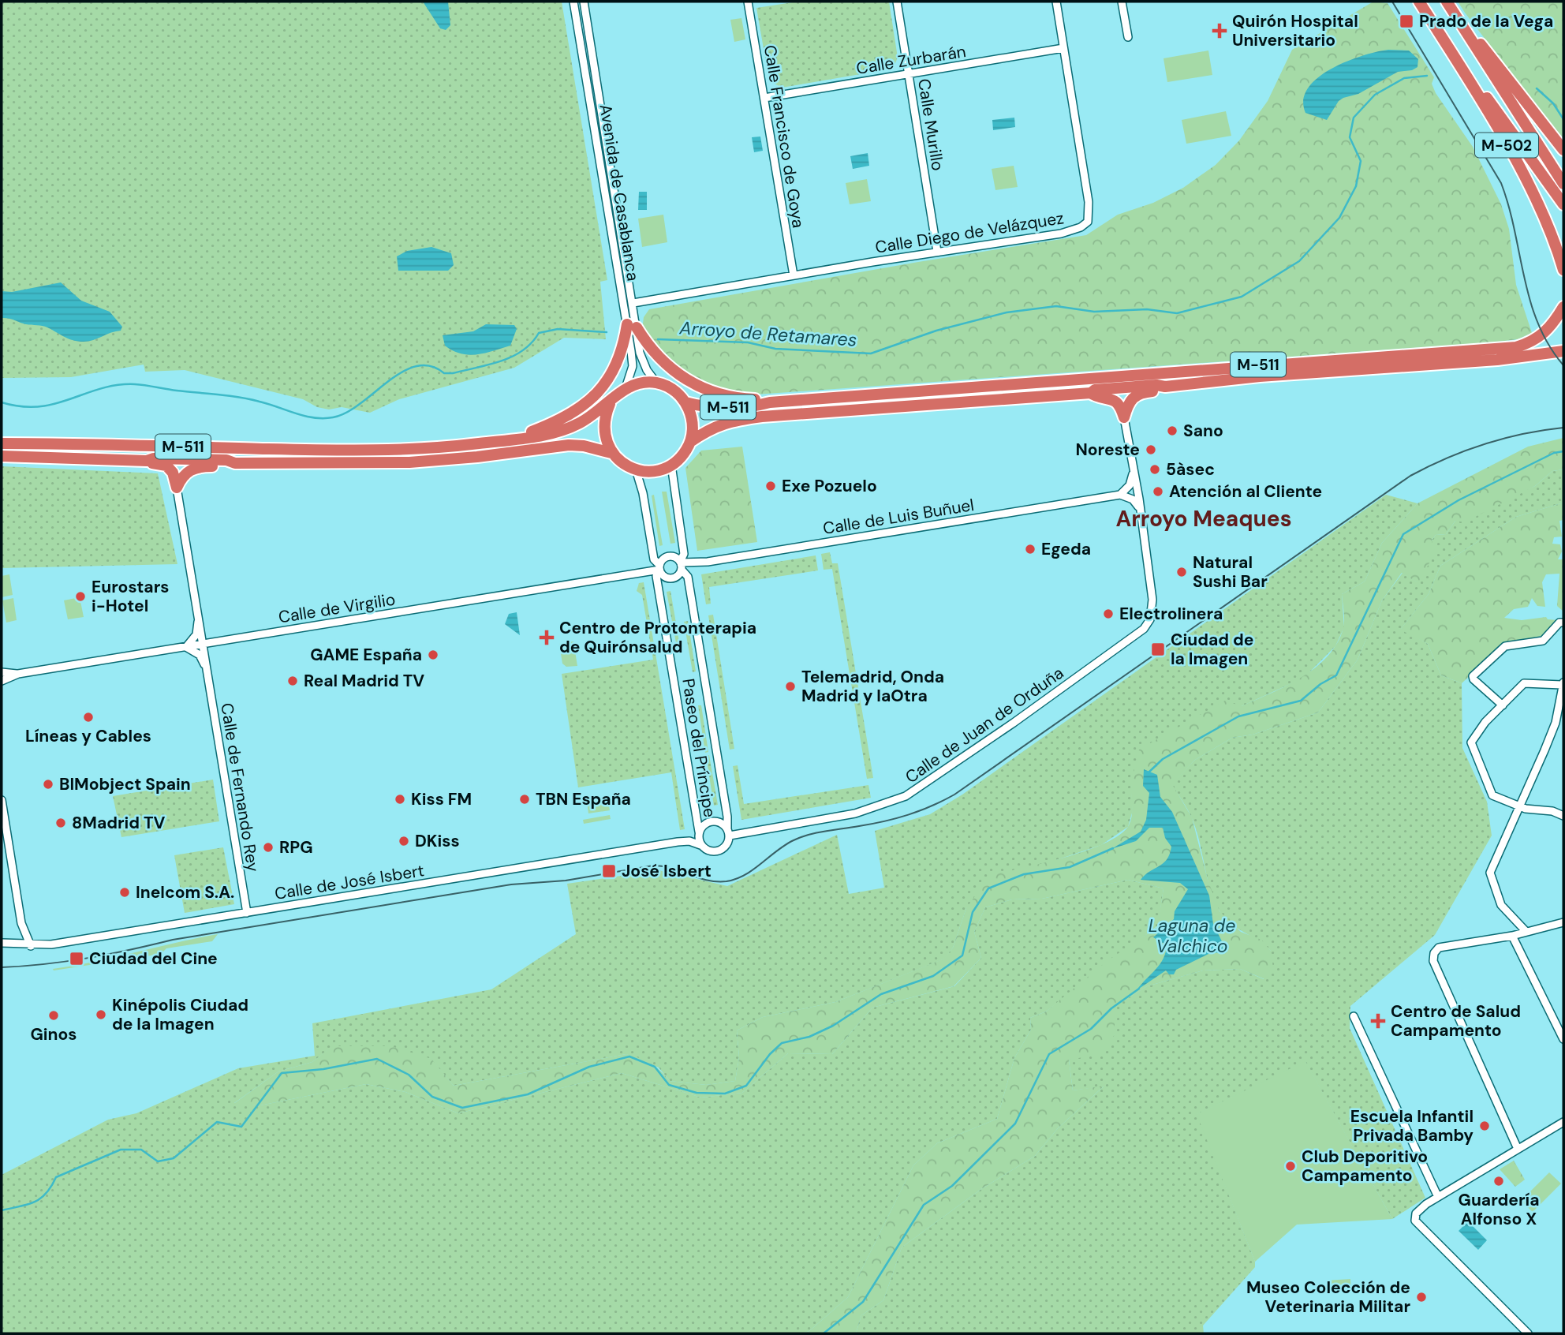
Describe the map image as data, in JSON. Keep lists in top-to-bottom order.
{
  "streets": {
    "highway": ["M-502", "M-511"],
    "street": [
      "Calle Zurbarán",
      "Calle Murillo",
      "Calle Francisco de Goya",
      "Avenida de Casablanca",
      "Calle Diego de Velázquez",
      "Calle de Luis Buñuel",
      "Calle de Virgilio",
      "Calle de Juan de Orduña",
      "Paseo del Príncipe",
      "Calle de Fernando Rey",
      "Calle de José Isbert"
    ]
  },
  "crossings": [
    ["Calle Zurbarán", "Calle Murillo"],
    ["Calle Zurbarán", "Calle Francisco de Goya"],
    ["Calle Zurbarán", "Calle Diego de Velázquez"],
    ["Calle Murillo", "Calle Diego de Velázquez"],
    ["Calle Francisco de Goya", "Calle Diego de Velázquez"],
    ["Avenida de Casablanca", "Calle Diego de Velázquez"],
    ["Avenida de Casablanca", "M-511"],
    ["Avenida de Casablanca", "Paseo del Príncipe"],
    ["M-511", "Paseo del Príncipe"],
    ["M-511", "Calle de Fernando Rey"],
    ["Calle de Luis Buñuel", "Calle de Virgilio"],
    ["Calle de Luis Buñuel", "Paseo del Príncipe"],
    ["Calle de Virgilio", "Paseo del Príncipe"],
    ["Calle de Virgilio", "Calle de Fernando Rey"],
    ["Calle de Juan de Orduña", "Paseo del Príncipe"],
    ["Calle de Juan de Orduña", "Calle de José Isbert"],
    ["Paseo del Príncipe", "Calle de José Isbert"],
    ["Calle de Fernando Rey", "Calle de José Isbert"]
  ],
  "districts": ["Arroyo Meaques"],
  "water": ["Arroyo de Retamares", "Laguna de Valchico"],
  "places": {
    "transit": [
      "Prado de la Vega",
      "Ciudad de la Imagen",
      "José Isbert",
      "Ciudad del Cine"
    ],
    "health": ["Quirón Hospital Universitario", "Centro de Protonterapia de Quirónsalud", "Centro de Salud Campamento"],
    "other": [
      "Sano",
      "Noreste",
      "5àsec",
      "Exe Pozuelo",
      "Atención al Cliente",
      "Egeda",
      "Natural Sushi Bar",
      "Eurostars i-Hotel",
      "Electrolinera",
      "GAME España",
      "Real Madrid TV",
      "Telemadrid, Onda Madrid y laOtra",
      "Líneas y Cables",
      "BIMobject Spain",
      "Kiss FM",
      "TBN España",
      "8Madrid TV",
      "DKiss",
      "RPG",
      "Inelcom S.A.",
      "Kinépolis Ciudad de la Imagen",
      "Ginos",
      "Escuela Infantil Privada Bamby",
      "Club Deporitivo Campamento",
      "Guardería Alfonso X",
      "Museo Colección de Veterinaria Militar"
    ]
  }
}
